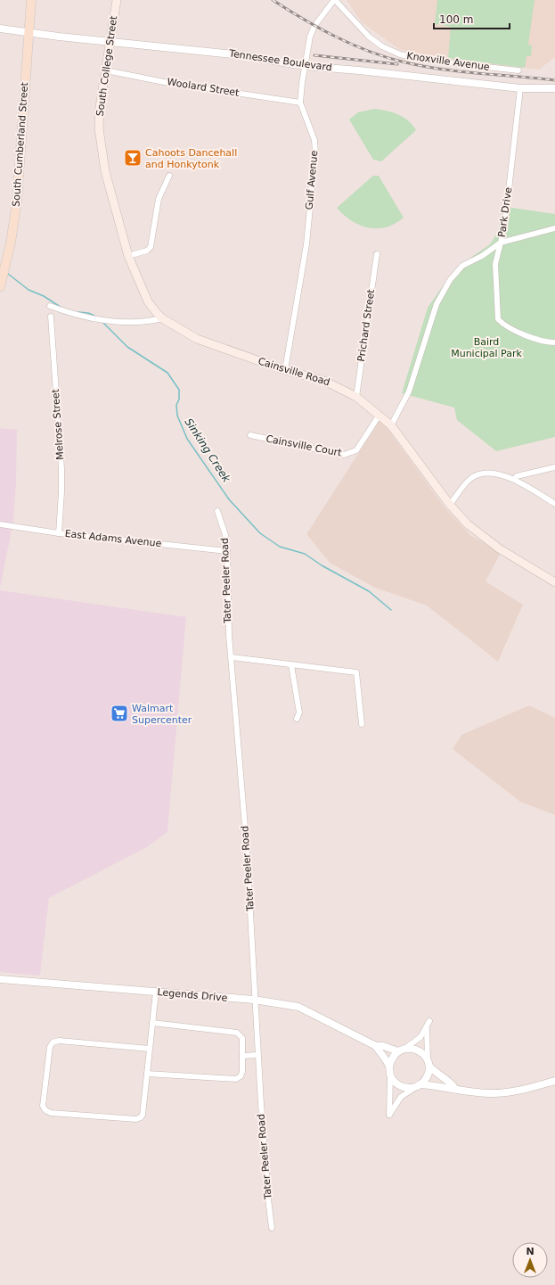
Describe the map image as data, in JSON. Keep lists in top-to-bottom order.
{
  "streets": {
    "main road": ["South College Street", "South Cumberland Street", "Cainsville Road"],
    "street": [
      "Tennessee Boulevard",
      "Knoxville Avenue",
      "Woolard Street",
      "Gulf Avenue",
      "Park Drive",
      "Prichard Street",
      "Melrose Street",
      "Cainsville Court",
      "East Adams Avenue",
      "Tater Peeler Road",
      "Legends Drive"
    ]
  },
  "crossings": [
    ["Tennessee Boulevard", "South College Street"],
    ["Tennessee Boulevard", "South Cumberland Street"],
    ["Tennessee Boulevard", "Gulf Avenue"],
    ["Tennessee Boulevard", "Park Drive"],
    ["Knoxville Avenue", "Gulf Avenue"],
    ["South College Street", "Woolard Street"],
    ["South College Street", "Cainsville Road"],
    ["Woolard Street", "Gulf Avenue"],
    ["Gulf Avenue", "Cainsville Road"],
    ["Park Drive", "Cainsville Road"],
    ["Prichard Street", "Cainsville Road"],
    ["Cainsville Road", "Cainsville Court"],
    ["Melrose Street", "East Adams Avenue"],
    ["East Adams Avenue", "Tater Peeler Road"],
    ["Tater Peeler Road", "Legends Drive"]
  ],
  "water": ["Sinking Creek"],
  "parks": ["Baird Municipal Park"],
  "places": {
    "bar": ["Cahoots Dancehall and Honkytonk"],
    "supermarket": ["Walmart Supercenter"]
  },
  "scale_bar": "100 m",
  "north": "top"
}
